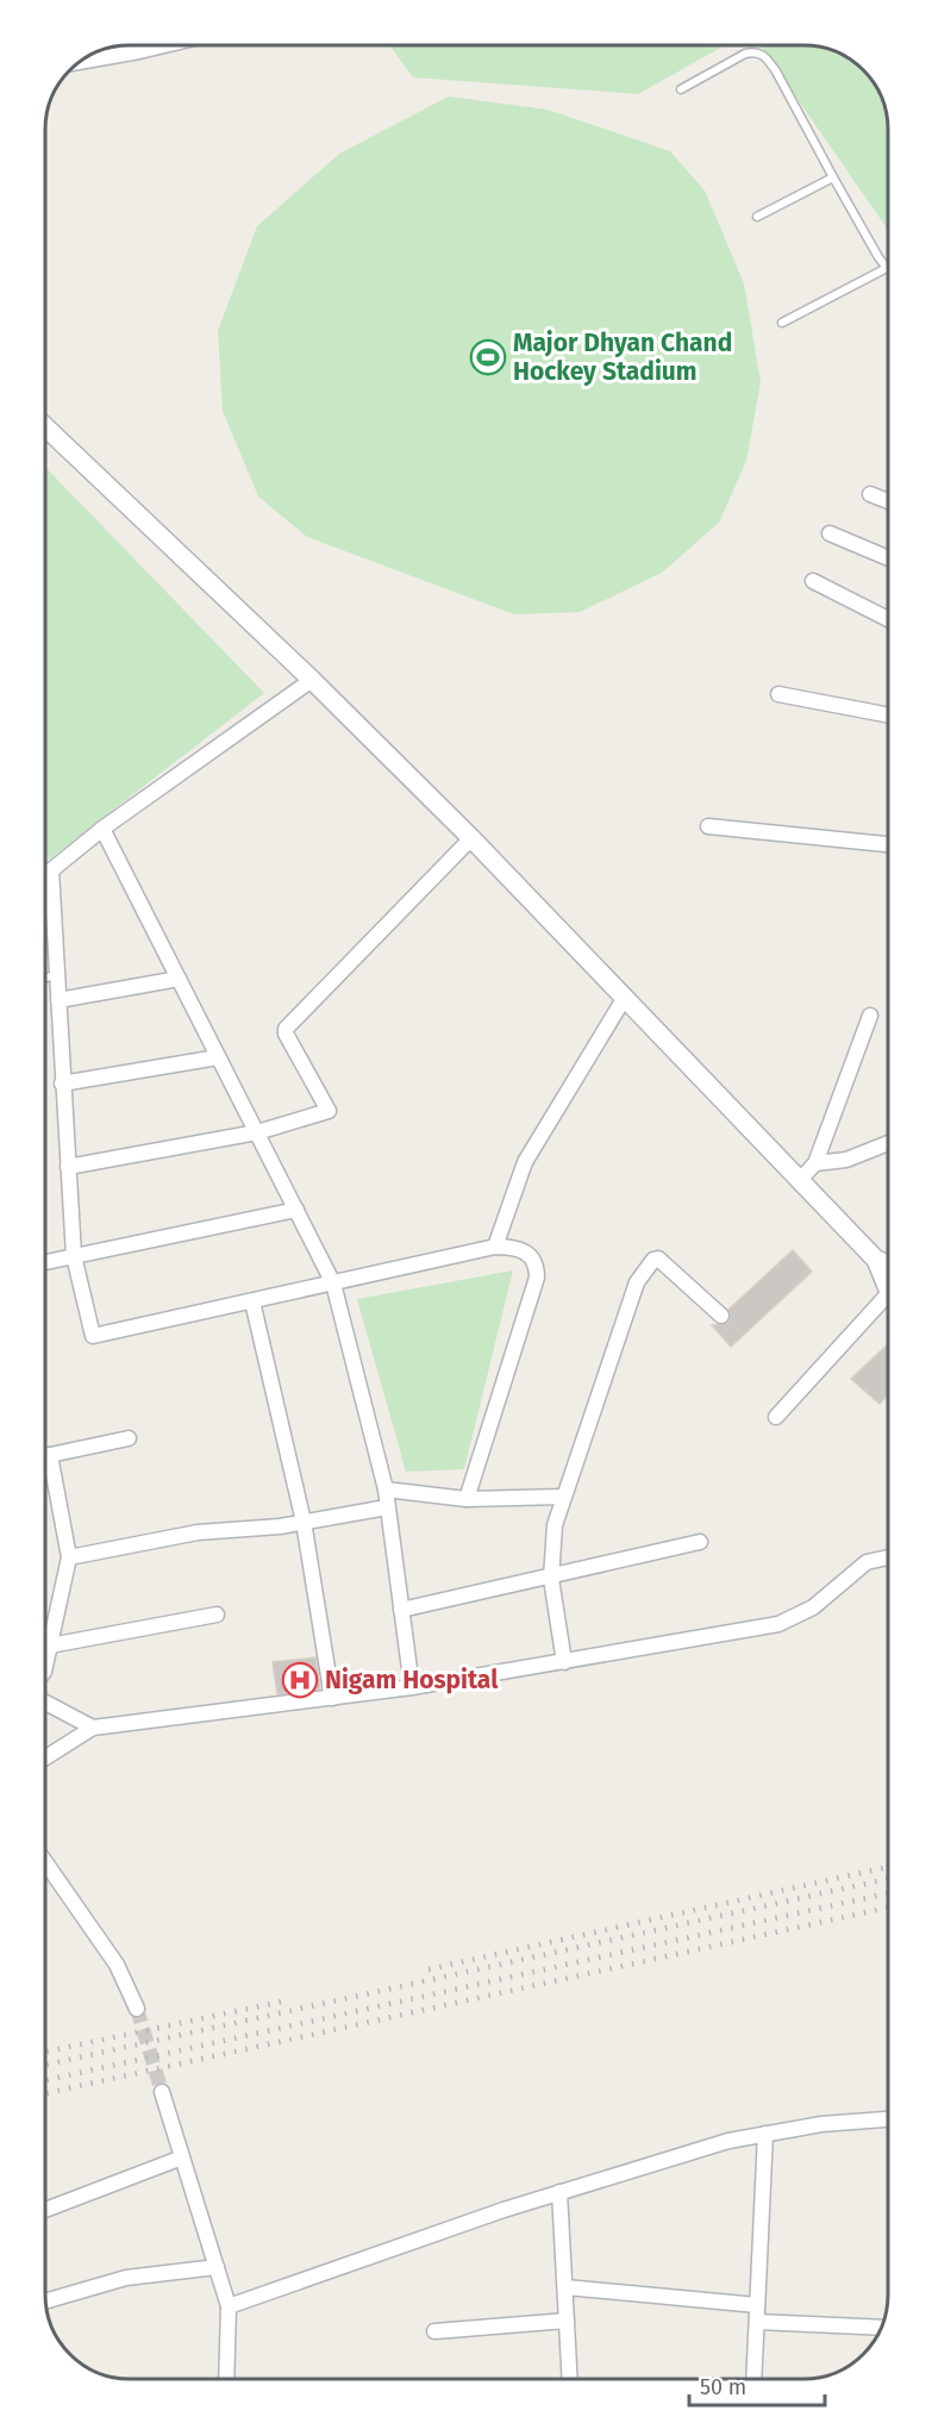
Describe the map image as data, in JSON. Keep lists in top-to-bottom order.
{
  "places": {
    "sports": ["Major Dhyan Chand Hockey Stadium"],
    "hospital": ["Nigam Hospital"]
  },
  "scale_bar": "50 m"
}
